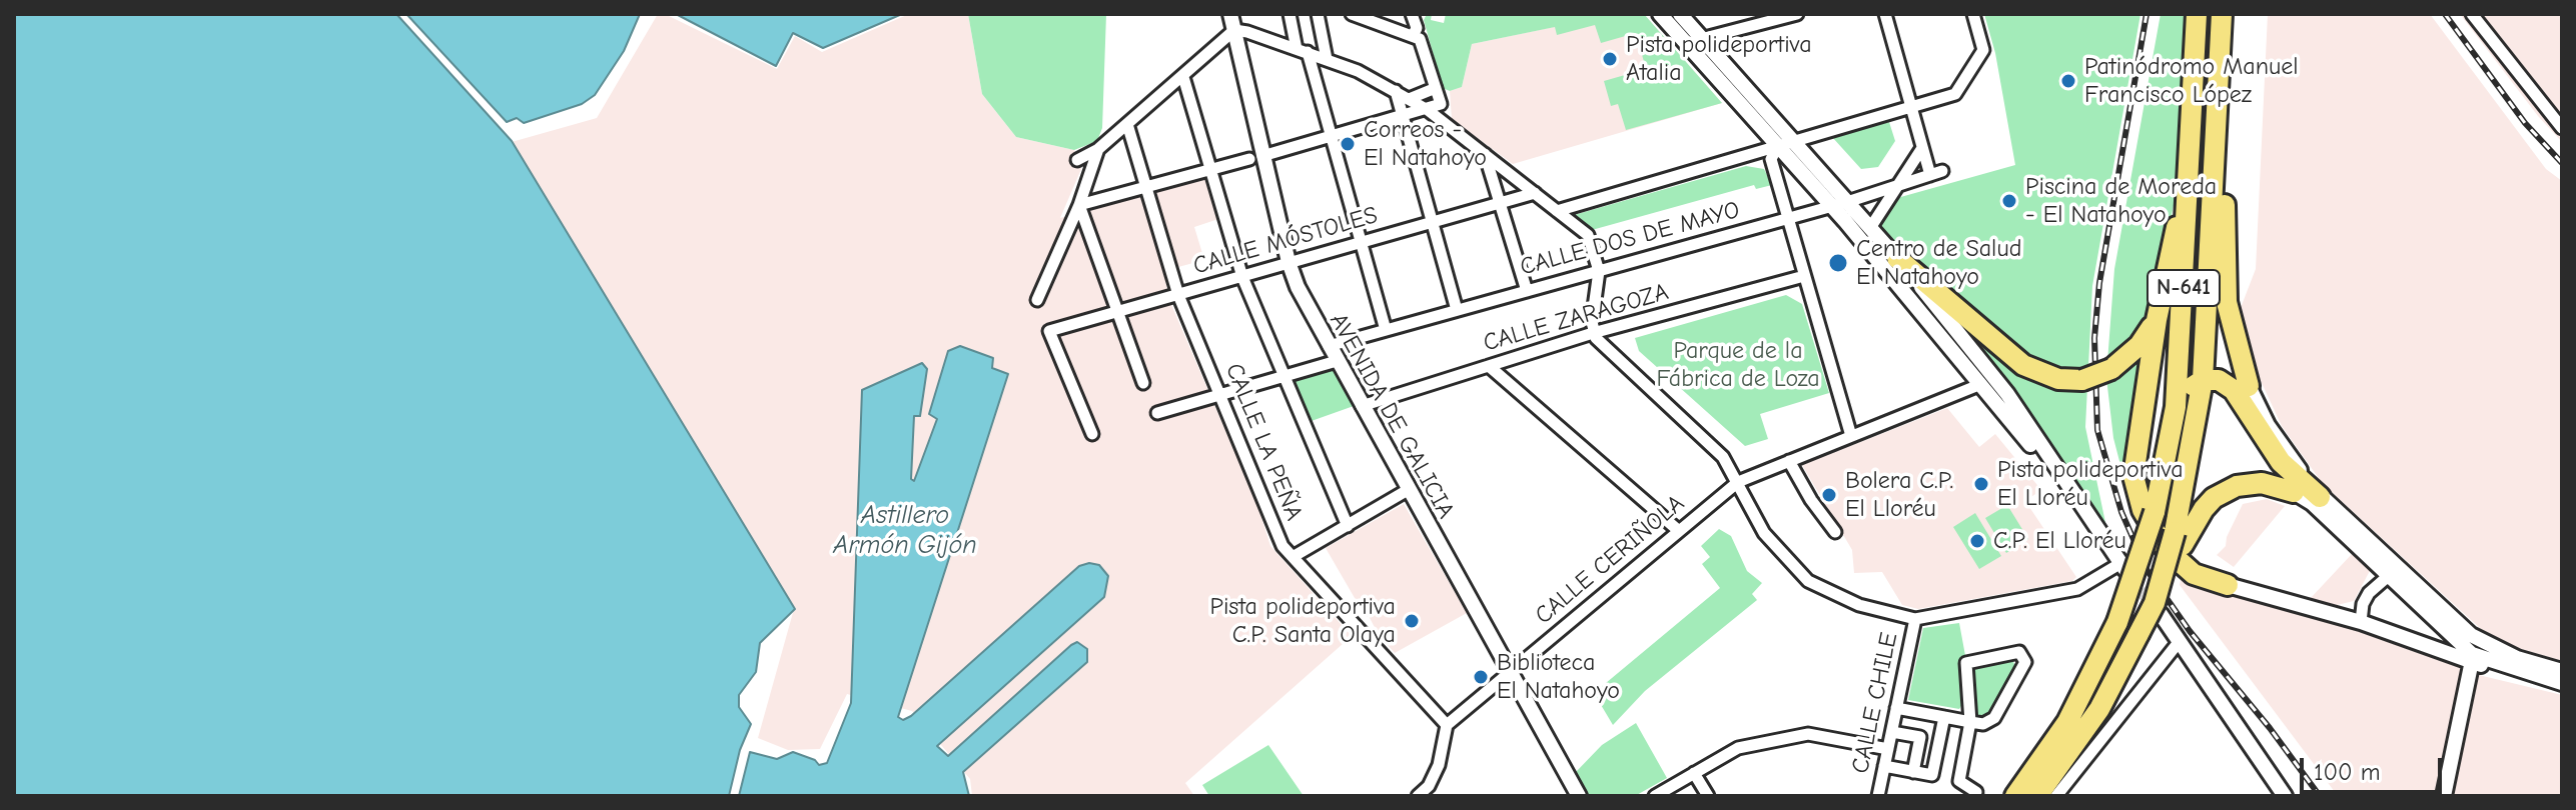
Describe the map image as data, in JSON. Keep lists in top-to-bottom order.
{
  "streets": {
    "highway": ["N-641"],
    "street": [
      "CALLE DOS DE MAYO",
      "CALLE MÓSTOLES",
      "CALLE ZARAGOZA",
      "AVENIDA DE GALICIA",
      "CALLE LA PEÑA",
      "CALLE CERIÑOLA",
      "CALLE CHILE"
    ]
  },
  "crossings": [
    ["CALLE DOS DE MAYO", "AVENIDA DE GALICIA"],
    ["CALLE MÓSTOLES", "AVENIDA DE GALICIA"],
    ["CALLE MÓSTOLES", "CALLE LA PEÑA"],
    ["CALLE ZARAGOZA", "AVENIDA DE GALICIA"],
    ["AVENIDA DE GALICIA", "CALLE CERIÑOLA"],
    ["CALLE LA PEÑA", "CALLE CERIÑOLA"]
  ],
  "water": ["Astillero Armón Gijón"],
  "parks": ["Parque de la Fábrica de Loza"],
  "places": [
    "Pista polideportiva Atalia",
    "Patinódromo Manuel Francisco López",
    "Correos - El Natahoyo",
    "Piscina de Moreda - El Natahoyo",
    "Centro de Salud El Natahoyo",
    "Pista polideportiva El Lloréu",
    "Bolera C.P. El Lloréu",
    "C.P. El Lloréu",
    "Pista polideportiva C.P. Santa Olaya",
    "Biblioteca El Natahoyo"
  ],
  "scale_bar": "100 m"
}
